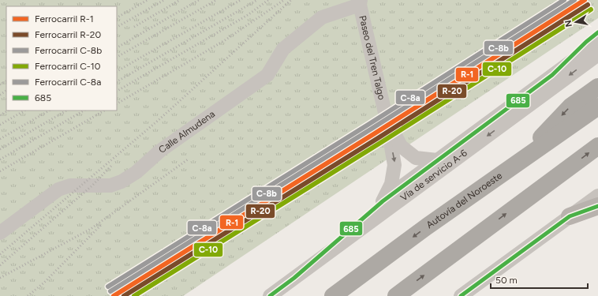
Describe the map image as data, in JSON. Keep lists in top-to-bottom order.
{
  "streets": {
    "highway": ["Autovía del Noroeste"],
    "street": ["Paseo del Tren Talgo", "Calle Almudena", "Vía de servicio A-6"]
  },
  "crossings": [
    ["Paseo del Tren Talgo", "Calle Almudena"]
  ],
  "lines": [
    "rail line R-1",
    "rail line C-8b",
    "rail line C-8a",
    "rail line R-20",
    "rail line C-10",
    "transit line 685"
  ],
  "legend": [
    "Ferrocarril R-1",
    "Ferrocarril R-20",
    "Ferrocarril C-8b",
    "Ferrocarril C-10",
    "Ferrocarril C-8a",
    "685"
  ],
  "scale_bar": "50 m",
  "north": "left"
}
